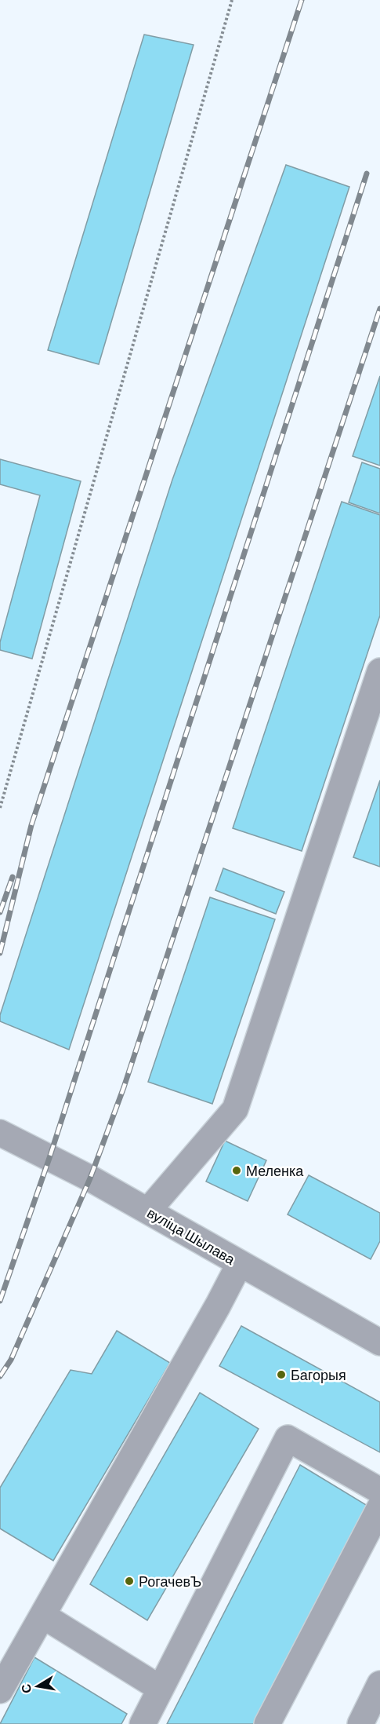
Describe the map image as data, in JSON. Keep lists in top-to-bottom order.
{
  "streets": {
    "street": ["вуліца Шылава"]
  },
  "places": ["Меленка", "Багорыя", "РогачевЪ"],
  "north": "left"
}
